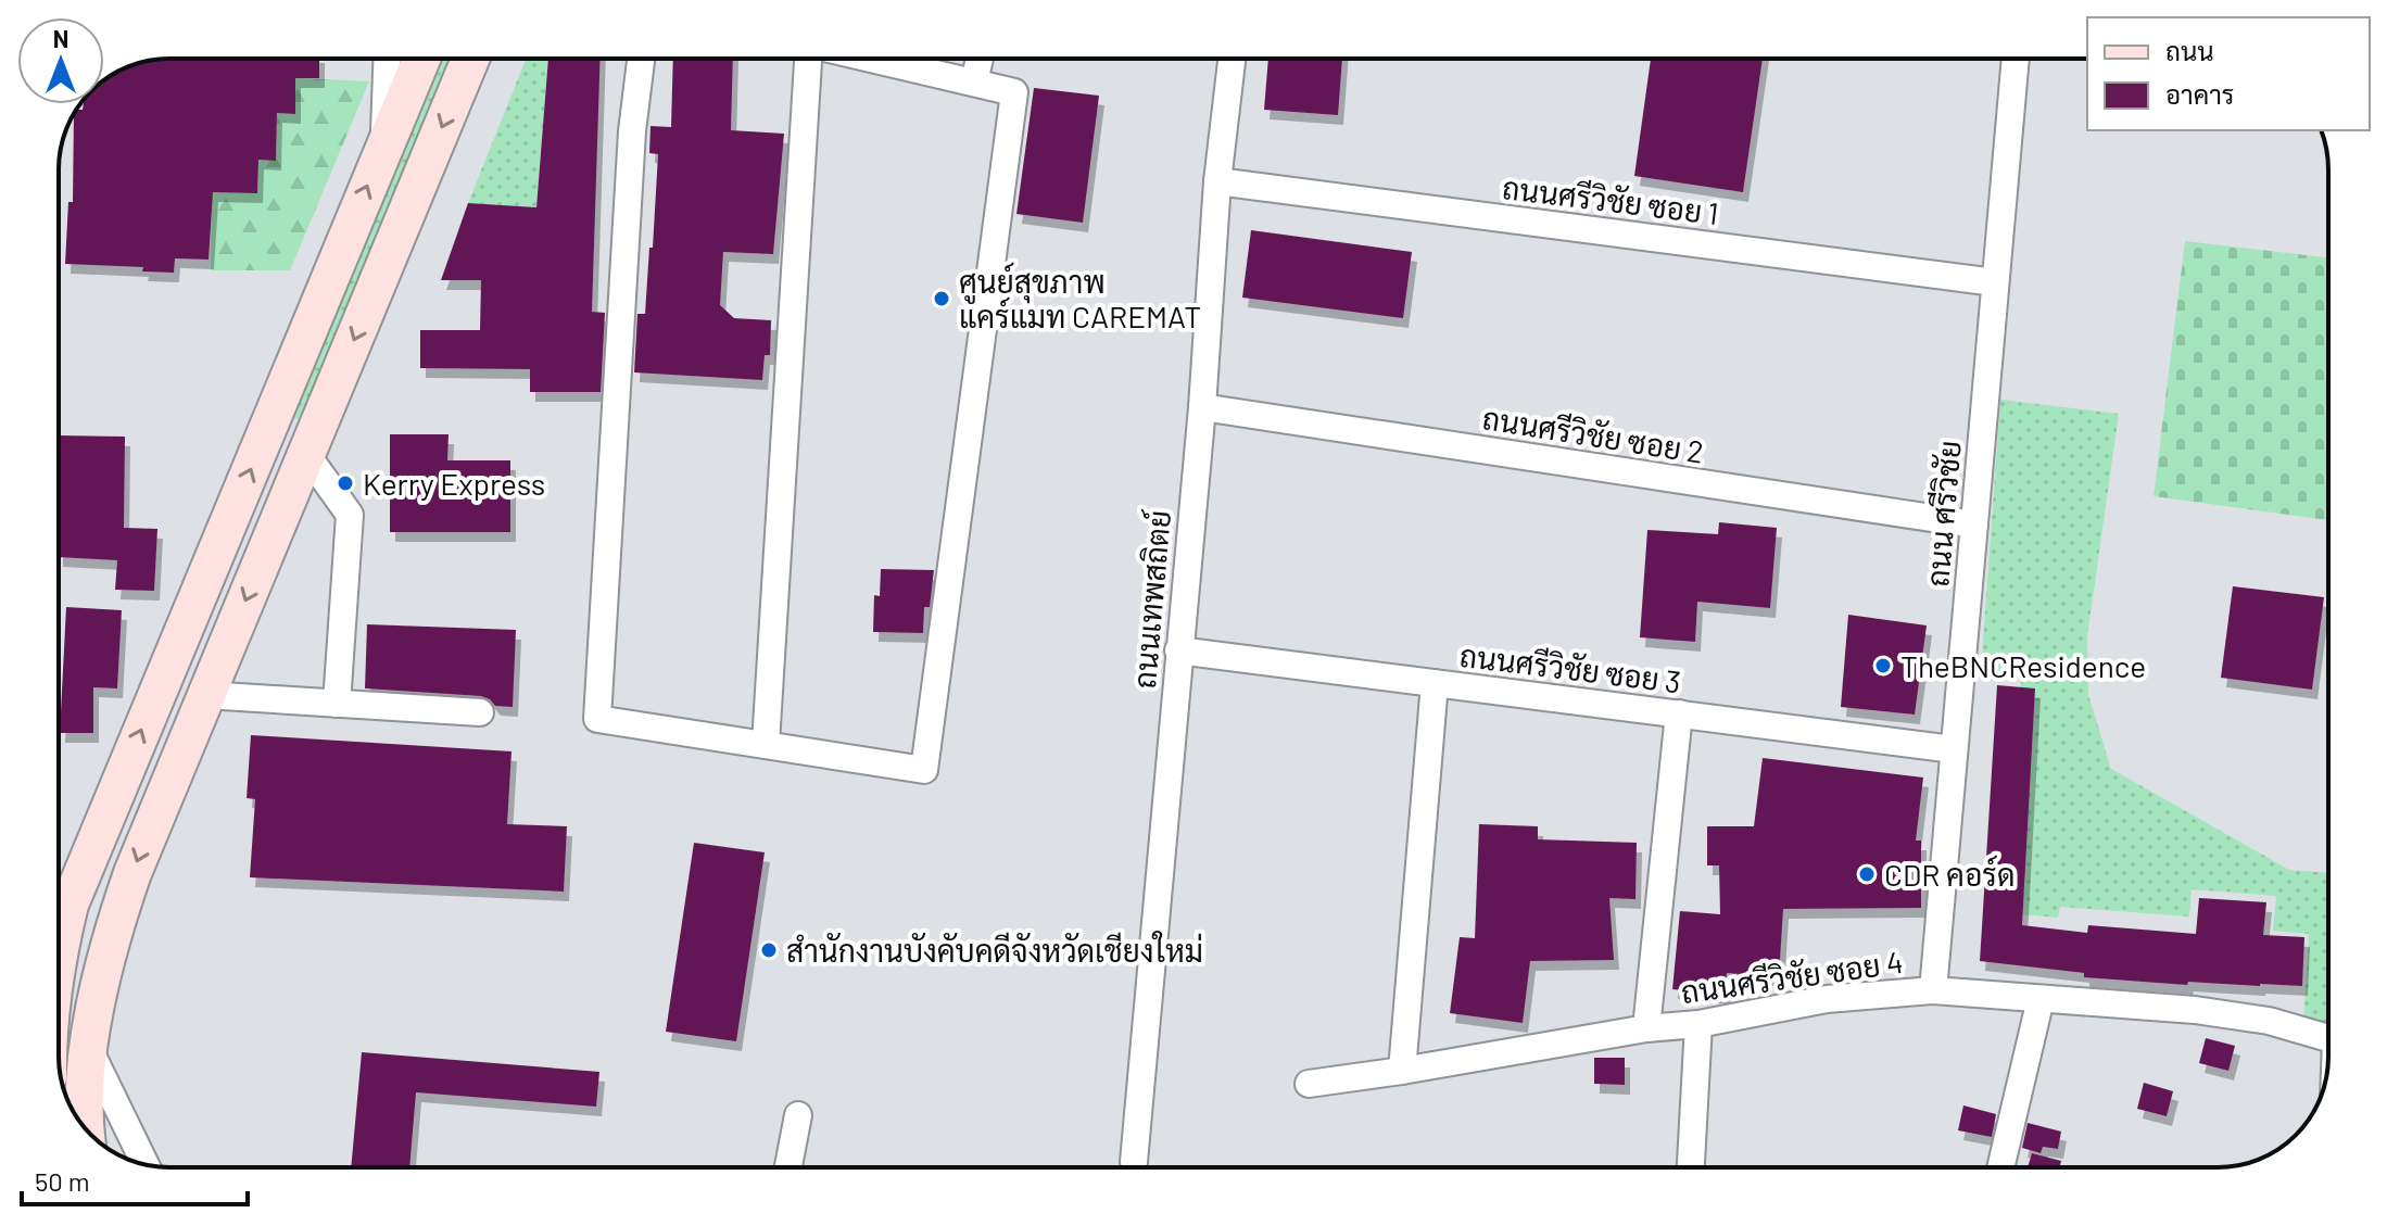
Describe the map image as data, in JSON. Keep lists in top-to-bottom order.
{
  "streets": {
    "street": [
      "ถนนศรีวิชัย ซอย 1",
      "ถนนศรีวิชัย ซอย 2",
      "ถนน ศรีวิชัย",
      "ถนนเทพสถิตย์",
      "ถนนศรีวิชัย ซอย 3",
      "ถนนศรีวิชัย ซอย 4"
    ]
  },
  "crossings": [
    ["ถนนศรีวิชัย ซอย 1", "ถนน ศรีวิชัย"],
    ["ถนนศรีวิชัย ซอย 1", "ถนนเทพสถิตย์"],
    ["ถนนศรีวิชัย ซอย 2", "ถนน ศรีวิชัย"],
    ["ถนนศรีวิชัย ซอย 2", "ถนนเทพสถิตย์"],
    ["ถนน ศรีวิชัย", "ถนนศรีวิชัย ซอย 3"],
    ["ถนน ศรีวิชัย", "ถนนศรีวิชัย ซอย 4"],
    ["ถนนเทพสถิตย์", "ถนนศรีวิชัย ซอย 3"]
  ],
  "places": [
    "ศูนย์สุขภาพ แคร์แมท CAREMAT",
    "Kerry Express",
    "TheBNCResidence",
    "CDR คอร์ด",
    "สำนักงานบังคับคดีจังหวัดเชียงใหม่"
  ],
  "legend": ["ถนน", "อาคาร"],
  "scale_bar": "50 m",
  "north": "top"
}
